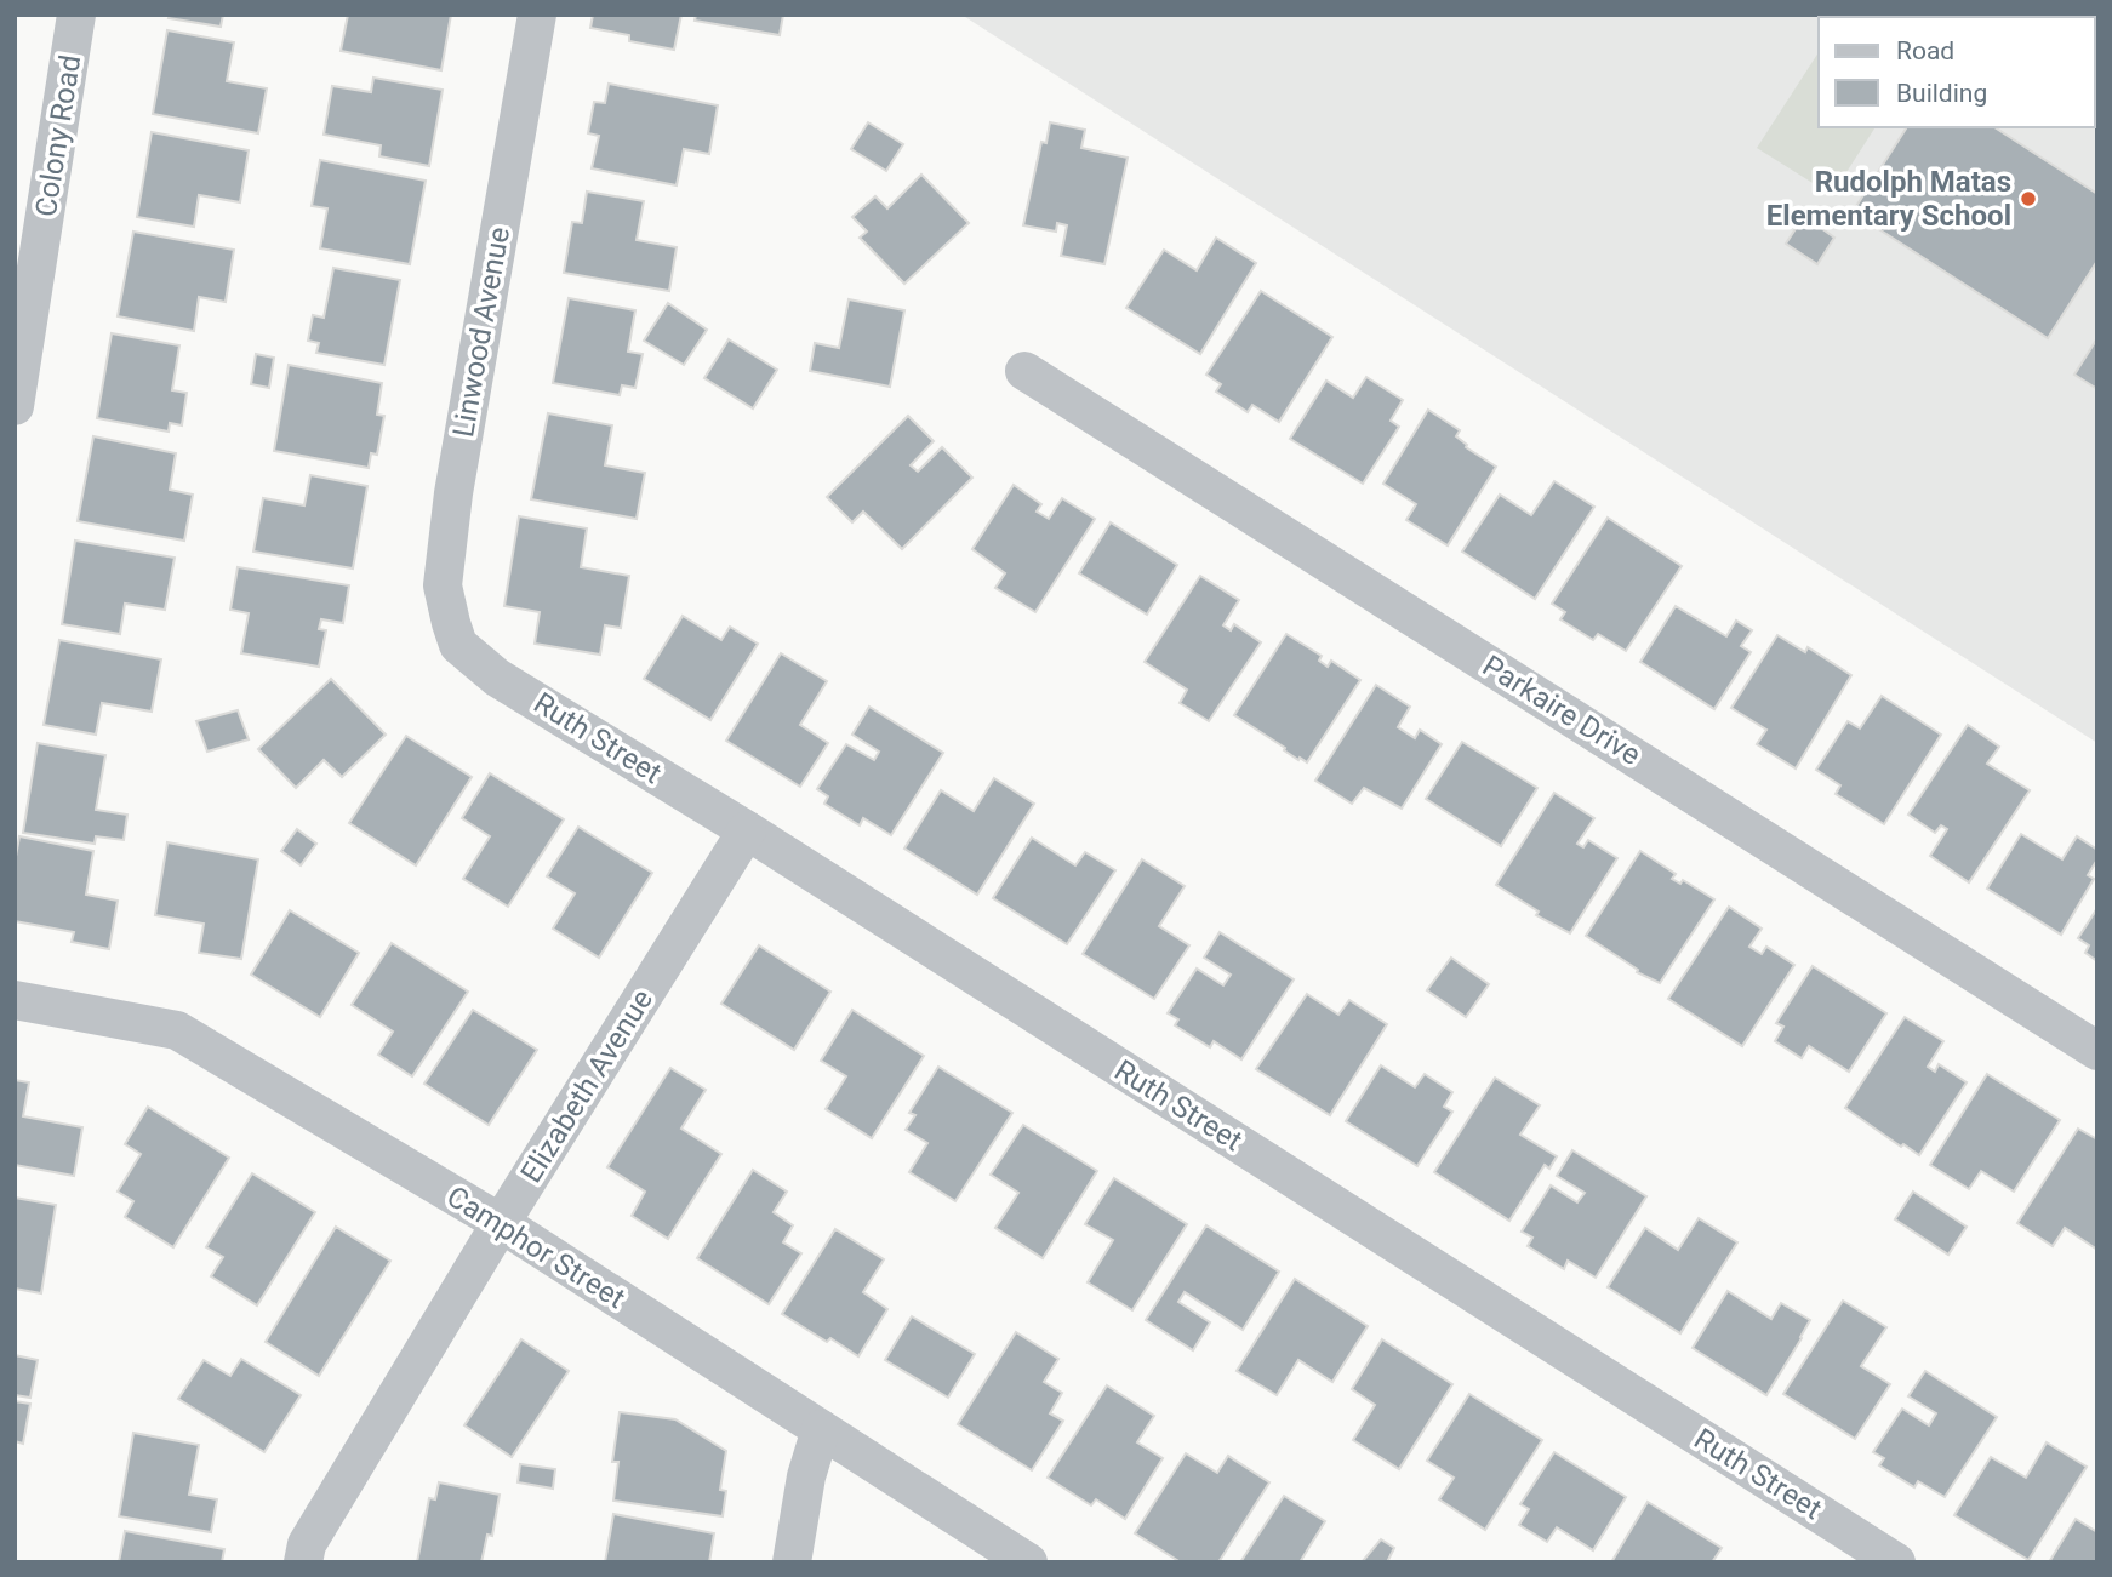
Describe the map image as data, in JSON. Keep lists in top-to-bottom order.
{
  "streets": {
    "street": [
      "Colony Road",
      "Linwood Avenue",
      "Parkaire Drive",
      "Ruth Street",
      "Elizabeth Avenue",
      "Camphor Street"
    ]
  },
  "crossings": [
    ["Linwood Avenue", "Ruth Street"],
    ["Ruth Street", "Elizabeth Avenue"],
    ["Elizabeth Avenue", "Camphor Street"]
  ],
  "places": ["Rudolph Matas Elementary School"],
  "legend": ["Road", "Building"]
}
